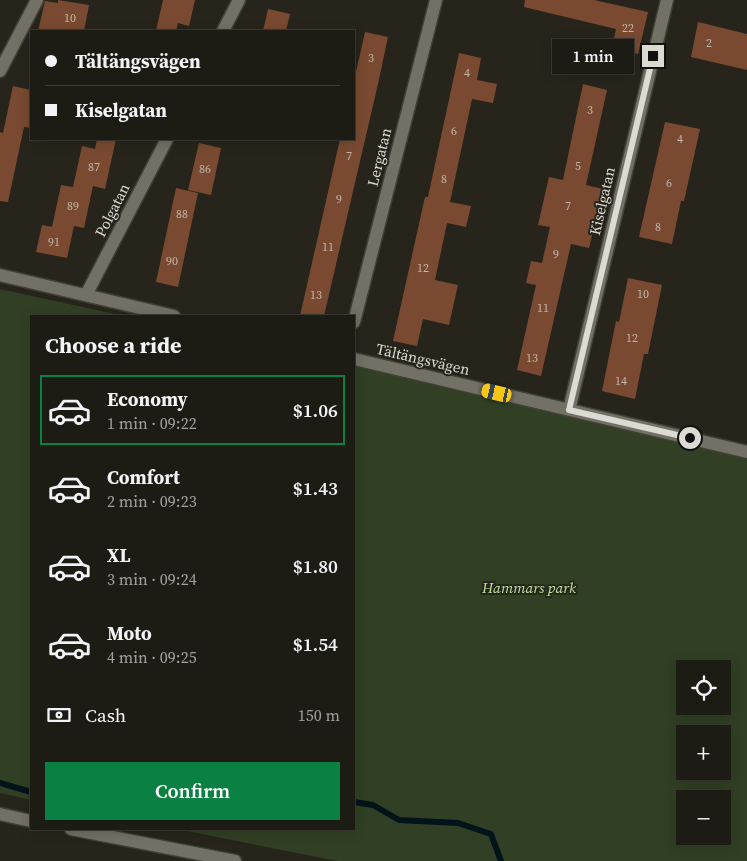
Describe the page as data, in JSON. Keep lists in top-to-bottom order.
{
  "streets": {
    "street": [
      "Lergatan",
      "Kiselgatan",
      "Polgatan",
      "Tältängsvägen"
    ]
  },
  "crossings": [
    ["Kiselgatan", "Tältängsvägen"]
  ],
  "parks": ["Hammars park"],
  "house_numbers": [
    "10",
    "22",
    "2",
    "3",
    "4",
    "3",
    "6",
    "4",
    "7",
    "5",
    "87",
    "86",
    "8",
    "6",
    "9",
    "89",
    "7",
    "88",
    "8",
    "91",
    "11",
    "9",
    "90",
    "12",
    "10",
    "13",
    "11",
    "12",
    "13",
    "14"
  ],
  "page": {
    "banner": ["Tältängsvägen", "Kiselgatan"],
    "bubble": "1 min",
    "heading": "Choose a ride",
    "list": [
      {
        "name": "Economy",
        "note": "1 min · 09:22",
        "value": "$1.06"
      },
      {
        "name": "Comfort",
        "note": "2 min · 09:23",
        "value": "$1.43"
      },
      {
        "name": "XL",
        "note": "3 min · 09:24",
        "value": "$1.80"
      },
      {
        "name": "Moto",
        "note": "4 min · 09:25",
        "value": "$1.54"
      }
    ],
    "map_buttons": ["+", "−"],
    "pay": ["Cash", "150 m"],
    "buttons": "Confirm"
  }
}
